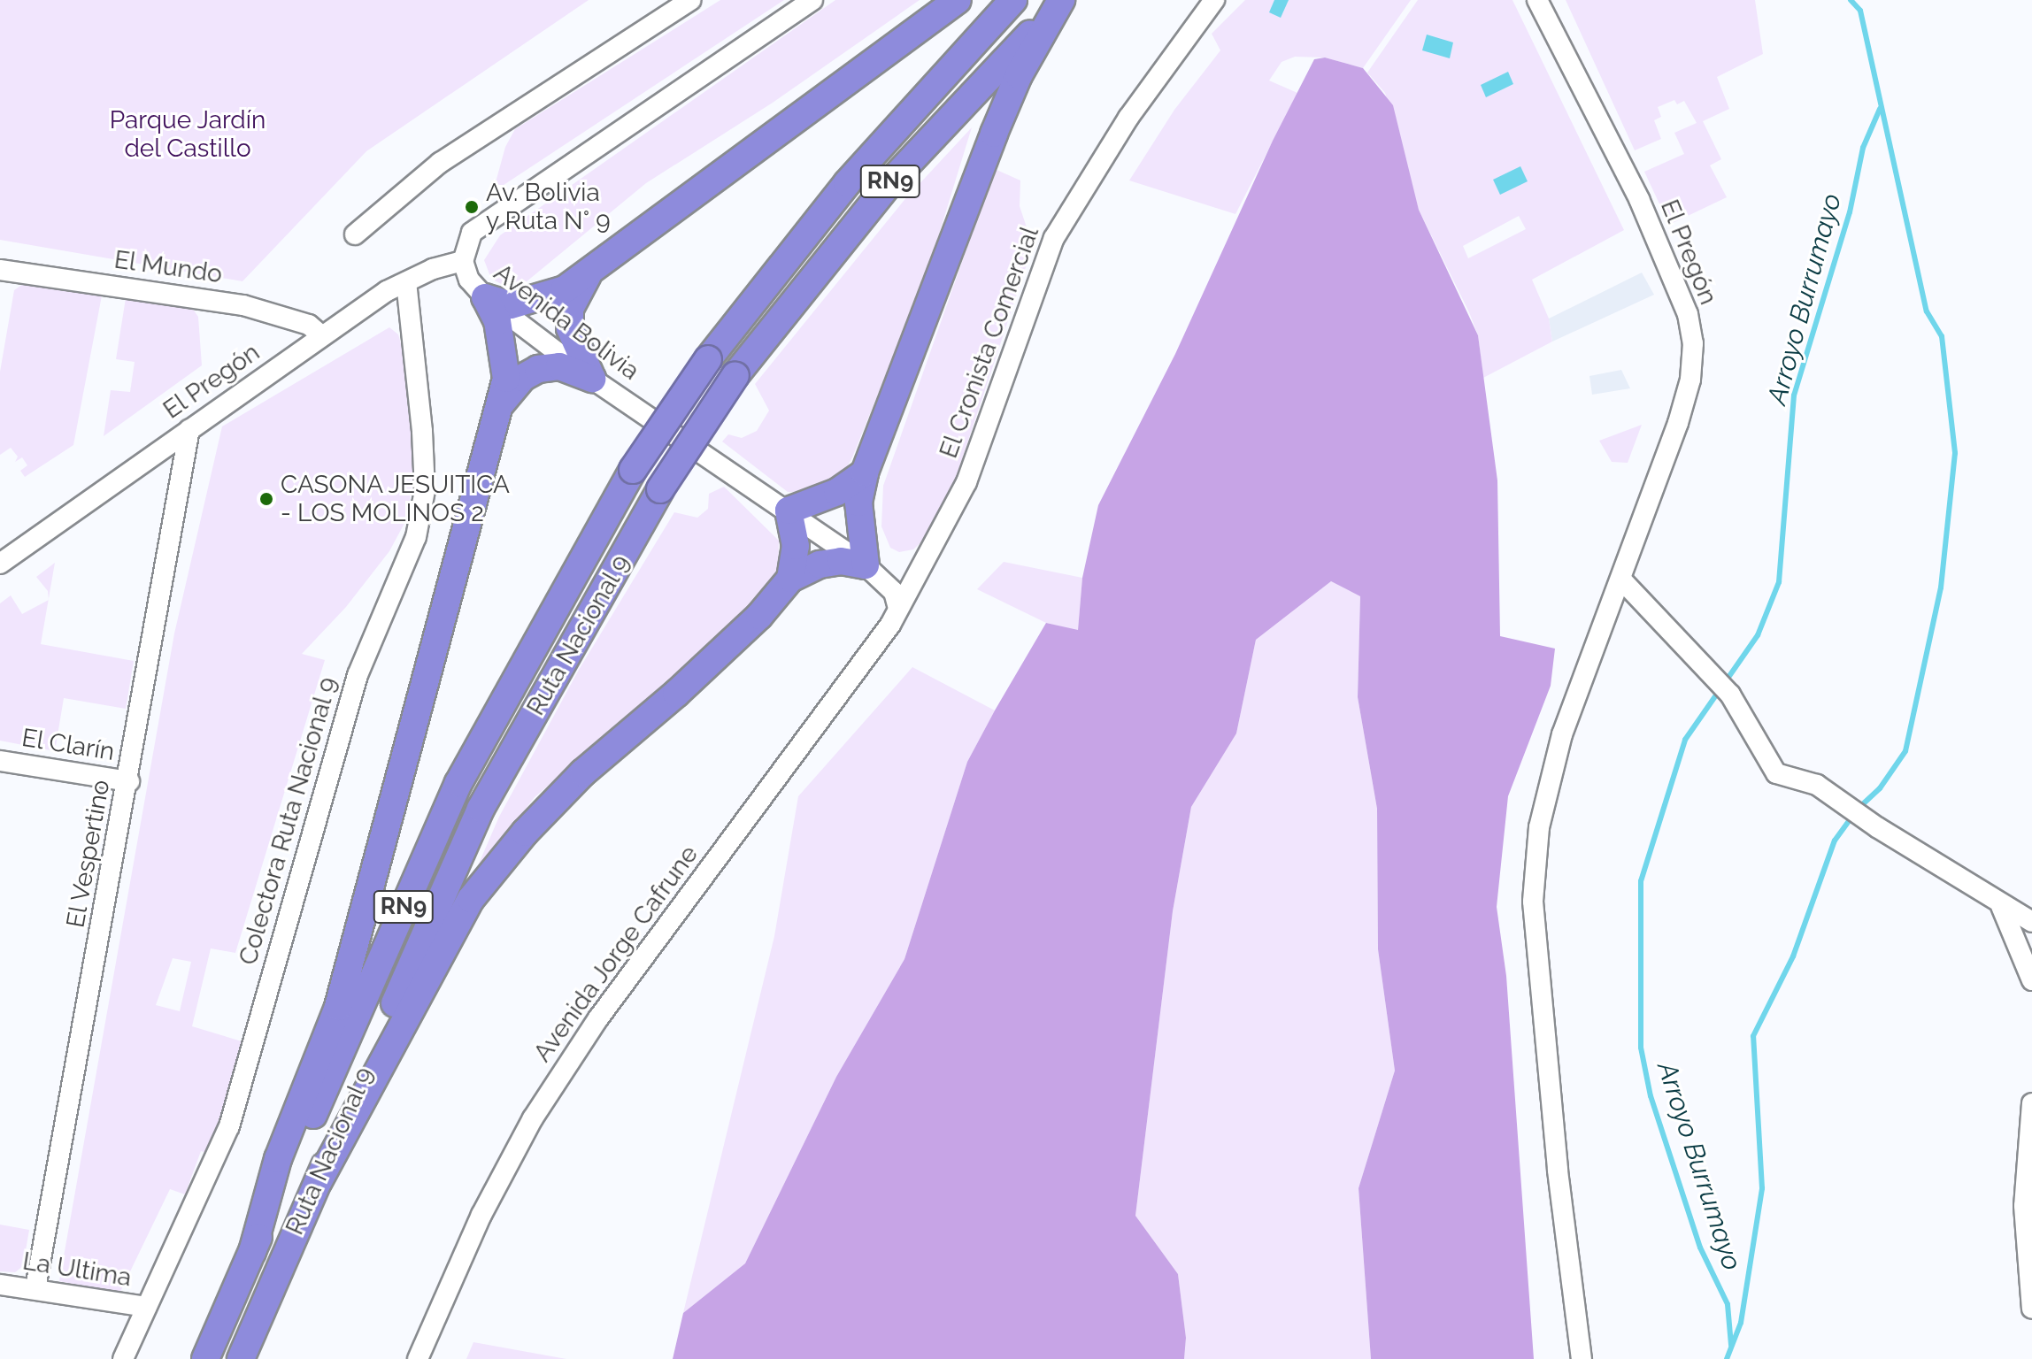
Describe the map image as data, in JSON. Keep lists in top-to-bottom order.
{
  "streets": {
    "highway": ["RN9", "Ruta Nacional 9"],
    "street": [
      "El Pregón",
      "El Mundo",
      "Avenida Bolivia",
      "El Cronista Comercial",
      "El Clarín",
      "Colectora Ruta Nacional 9",
      "El Vespertino",
      "Avenida Jorge Cafrune",
      "La Ultima"
    ]
  },
  "crossings": [
    ["El Pregón", "El Mundo"],
    ["El Pregón", "Avenida Bolivia"],
    ["El Pregón", "Colectora Ruta Nacional 9"],
    ["El Pregón", "El Vespertino"],
    ["Avenida Bolivia", "El Cronista Comercial"],
    ["Avenida Bolivia", "Avenida Jorge Cafrune"],
    ["El Cronista Comercial", "Avenida Jorge Cafrune"],
    ["El Clarín", "El Vespertino"],
    ["Colectora Ruta Nacional 9", "La Ultima"],
    ["El Vespertino", "La Ultima"]
  ],
  "water": ["Arroyo Burrumayo"],
  "parks": ["Parque Jardín del Castillo"],
  "places": ["Av. Bolivia y Ruta N° 9", "CASONA JESUITICA - LOS MOLINOS 2"]
}
